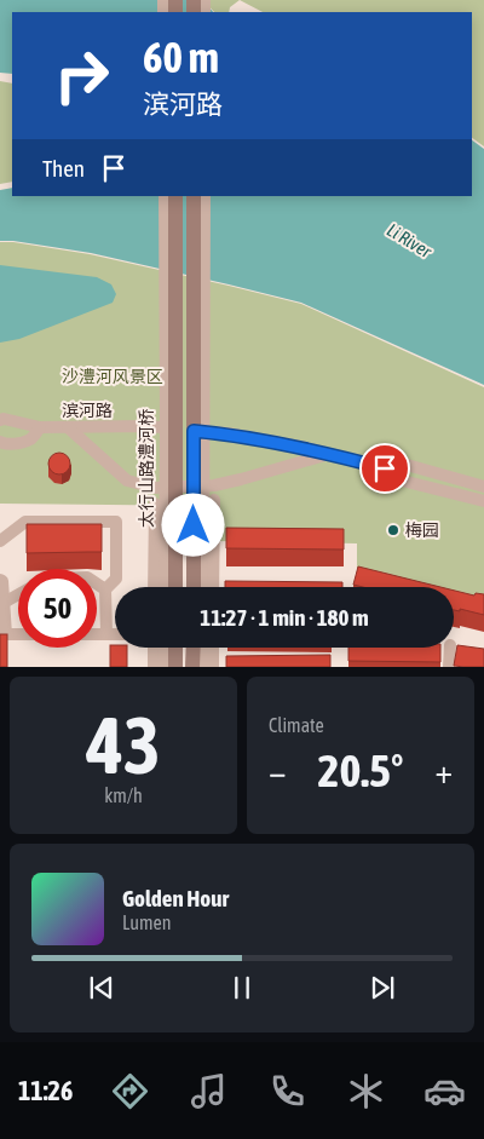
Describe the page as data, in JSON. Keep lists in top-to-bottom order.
{
  "streets": {
    "main road": ["太行山路澧河桥"],
    "street": ["滨河路"]
  },
  "crossings": [
    ["滨河路", "太行山路澧河桥"]
  ],
  "water": ["Li River"],
  "parks": ["沙澧河风景区"],
  "places": ["梅园"],
  "page": {
    "turn": ["60 m", "滨河路"],
    "then": "Then",
    "limit": "50",
    "trip": "11:27 · 1 min · 180 m",
    "tile": [
      ["43", "km/h"],
      "Climate"
    ],
    "heat": ["−", "20.5°", "+"],
    "song": ["Golden Hour", "Lumen"],
    "tabs": "11:26"
  }
}
